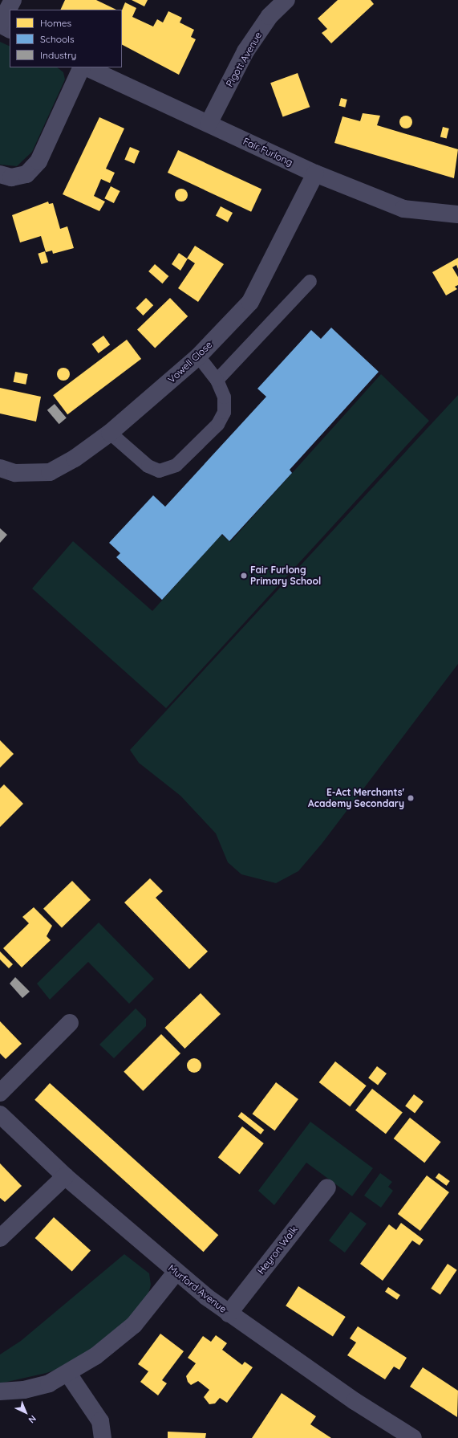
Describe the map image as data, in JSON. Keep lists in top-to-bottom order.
{
  "streets": {
    "street": [
      "Pigott Avenue",
      "Fair Furlong",
      "Vowell Close",
      "Heyron Walk",
      "Murford Avenue"
    ]
  },
  "crossings": [
    ["Pigott Avenue", "Fair Furlong"],
    ["Fair Furlong", "Vowell Close"],
    ["Heyron Walk", "Murford Avenue"]
  ],
  "places": ["Fair Furlong Primary School", "E-Act Merchants' Academy Secondary"],
  "legend": ["Homes", "Schools", "Industry"],
  "north": "bottom right"
}
